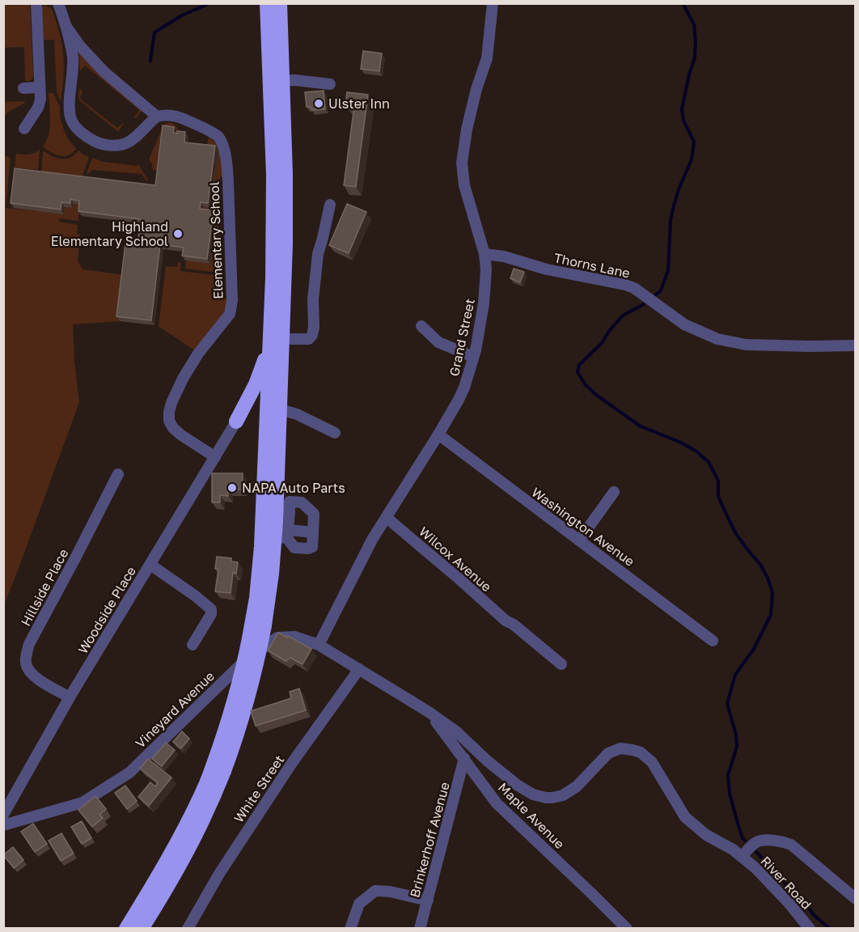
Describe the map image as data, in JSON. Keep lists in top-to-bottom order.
{
  "streets": {
    "street": [
      "Elementary School",
      "Thorns Lane",
      "Grand Street",
      "Washington Avenue",
      "Wilcox Avenue",
      "Hillside Place",
      "Woodside Place",
      "Vineyard Avenue",
      "White Street",
      "Maple Avenue",
      "Brinkerhoff Avenue",
      "River Road"
    ]
  },
  "crossings": [
    ["Elementary School", "Woodside Place"],
    ["Thorns Lane", "Grand Street"],
    ["Grand Street", "Washington Avenue"],
    ["Grand Street", "Wilcox Avenue"],
    ["Grand Street", "Vineyard Avenue"],
    ["Hillside Place", "Woodside Place"],
    ["Vineyard Avenue", "White Street"],
    ["Vineyard Avenue", "Maple Avenue"],
    ["Vineyard Avenue", "River Road"],
    ["Maple Avenue", "Brinkerhoff Avenue"],
    ["Maple Avenue", "River Road"]
  ],
  "places": ["Ulster Inn", "Highland Elementary School", "NAPA Auto Parts"]
}
